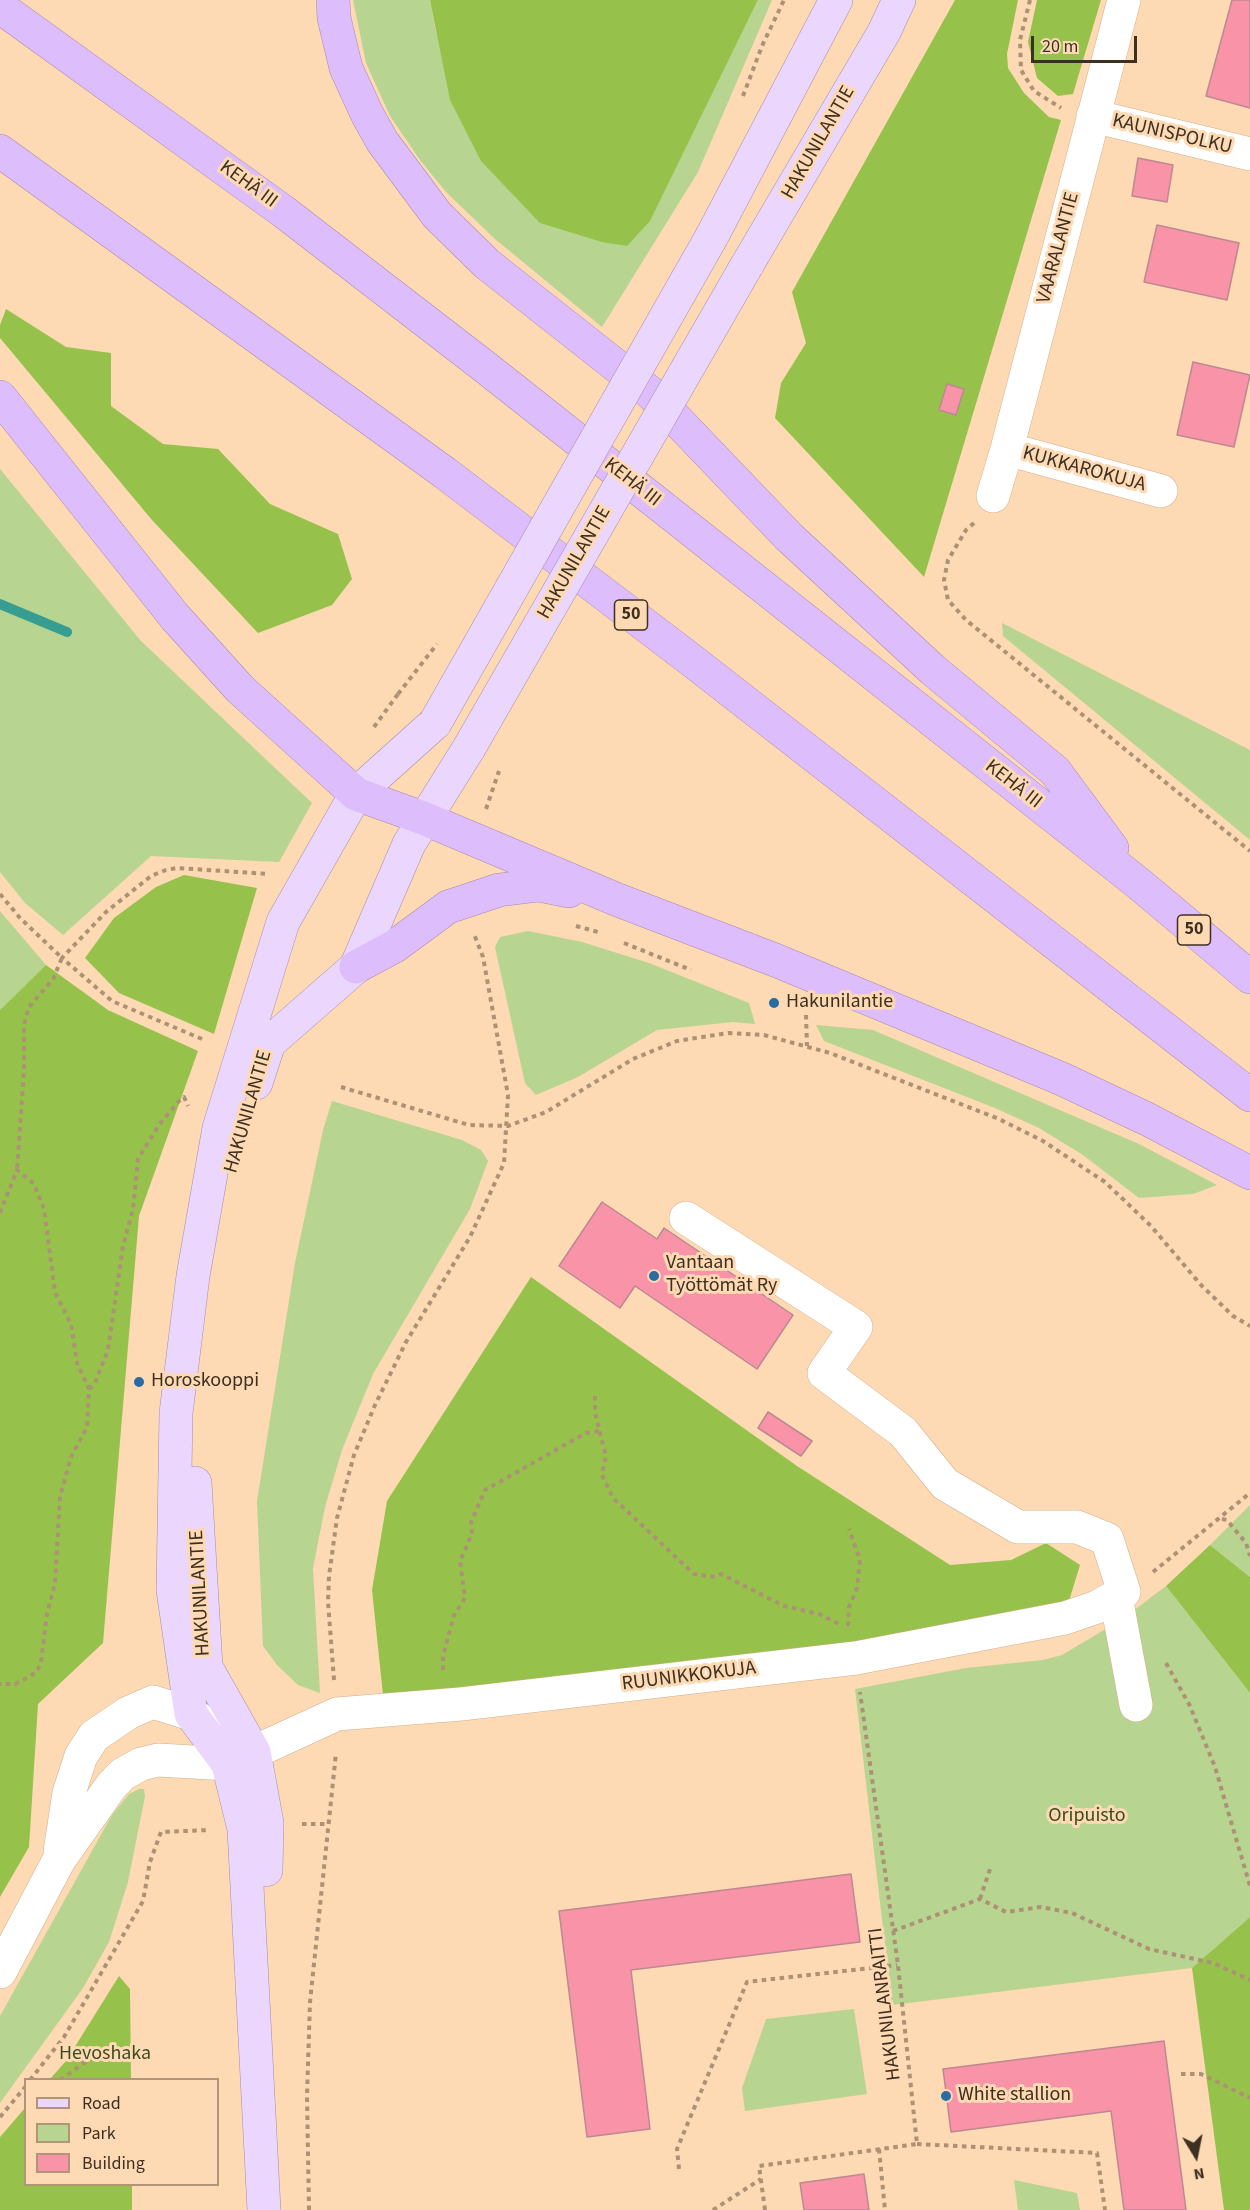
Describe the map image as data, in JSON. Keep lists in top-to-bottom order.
{
  "streets": {
    "highway": ["KEHÄ III", "50"],
    "main road": ["HAKUNILANTIE"],
    "street": [
      "KAUNISPOLKU",
      "VAARALANTIE",
      "KUKKAROKUJA",
      "RUUNIKKOKUJA"
    ],
    "path": ["HAKUNILANRAITTI"]
  },
  "crossings": [
    ["KAUNISPOLKU", "VAARALANTIE"],
    ["HAKUNILANTIE", "RUUNIKKOKUJA"],
    ["VAARALANTIE", "KUKKAROKUJA"],
    ["RUUNIKKOKUJA", "HAKUNILANRAITTI"]
  ],
  "parks": ["Oripuisto", "Hevoshaka"],
  "places": [
    "Hakunilantie",
    "Vantaan Työttömät Ry",
    "Horoskooppi",
    "White stallion"
  ],
  "legend": ["Road", "Park", "Building"],
  "scale_bar": "20 m",
  "north": "bottom"
}
